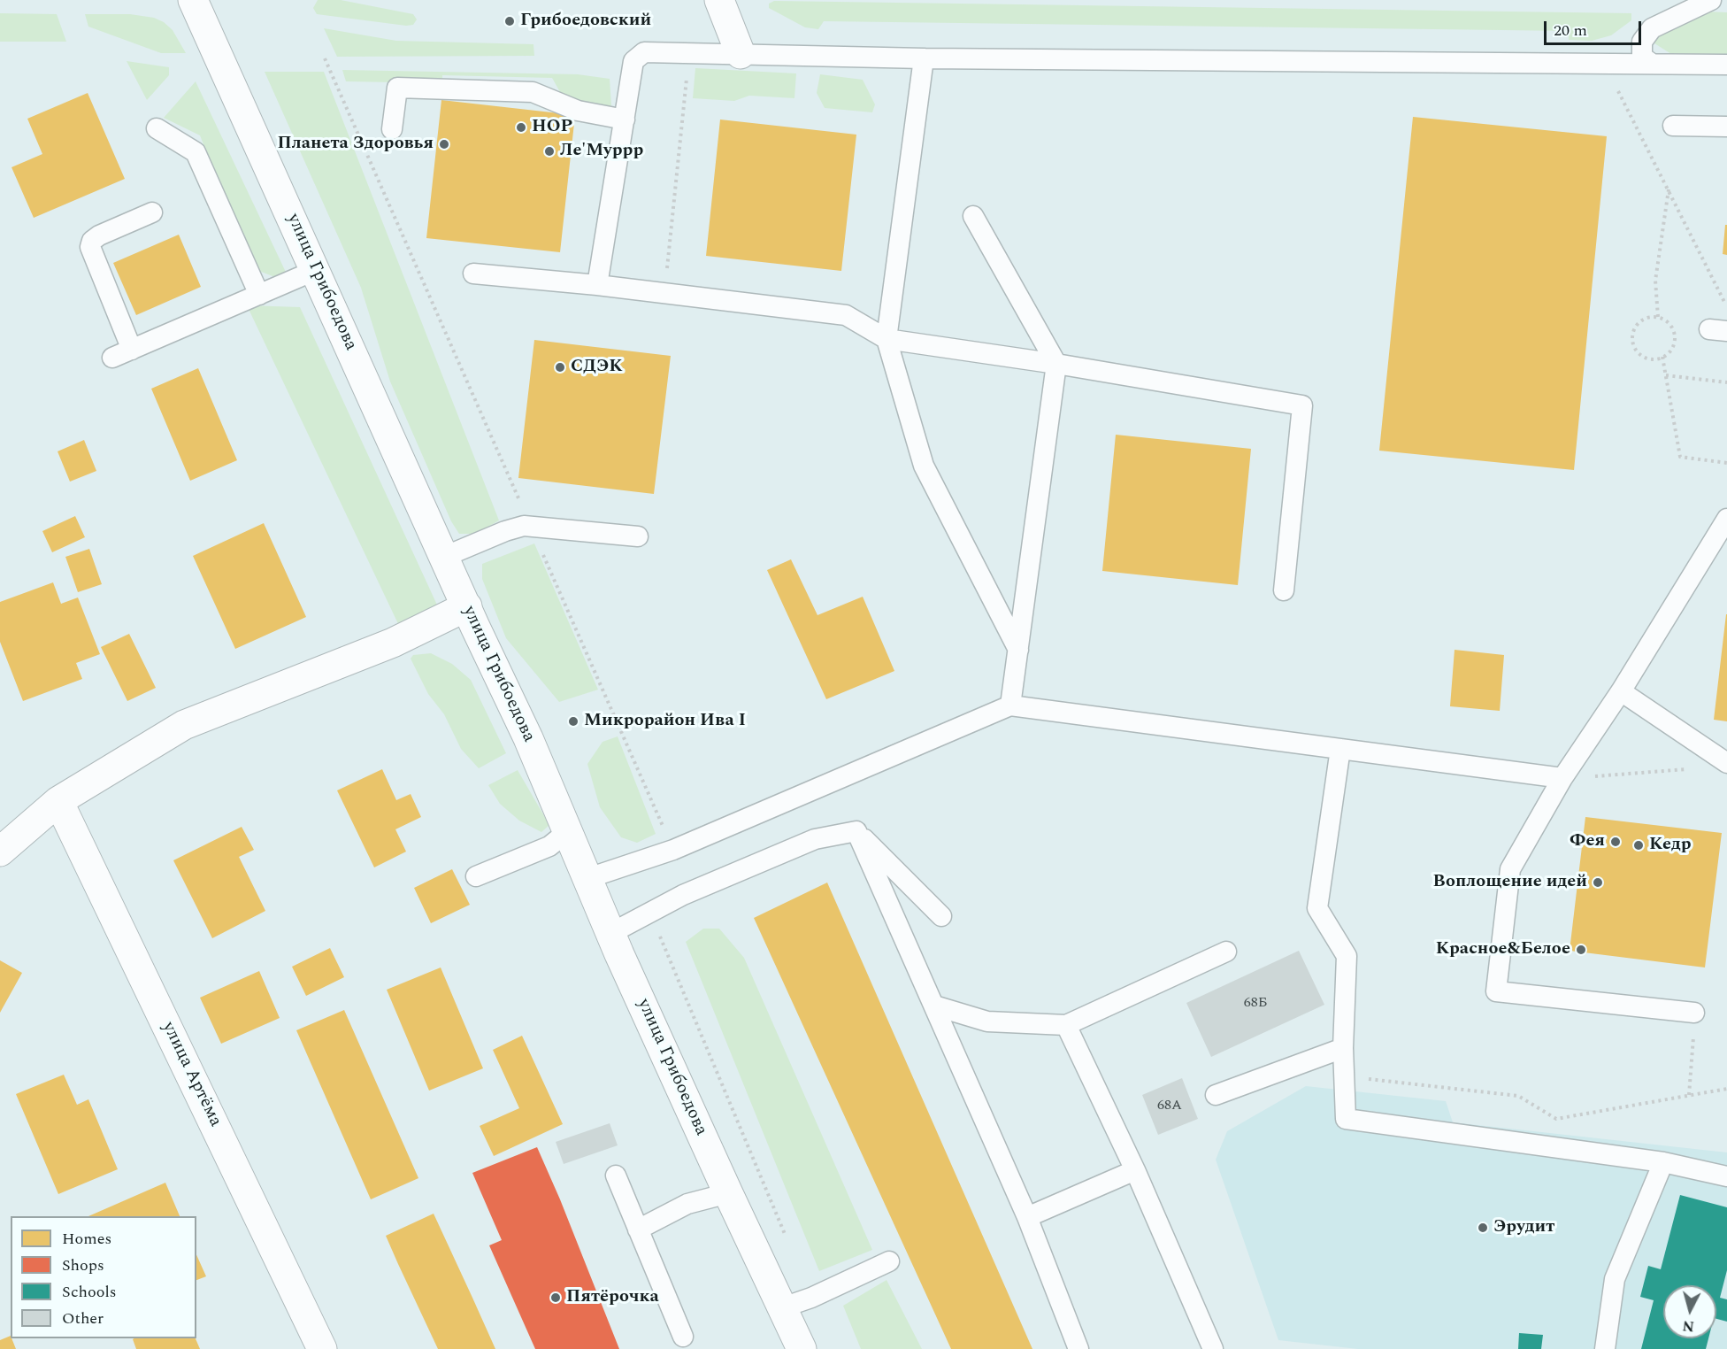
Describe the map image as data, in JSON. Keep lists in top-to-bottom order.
{
  "streets": {
    "street": ["улица Грибоедова", "улица Артёма"]
  },
  "places": [
    "Грибоедовский",
    "HOP",
    "Планета Здоровья",
    "Ле'Муррр",
    "СДЭК",
    "Микрорайон Ива I",
    "Фея",
    "Кедр",
    "Воплощение идей",
    "Красное&Белое",
    "Эрудит",
    "Пятёрочка"
  ],
  "house_numbers": ["68Б", "68А"],
  "legend": [
    "Homes",
    "Shops",
    "Schools",
    "Other"
  ],
  "scale_bar": "20 m",
  "north": "bottom"
}
